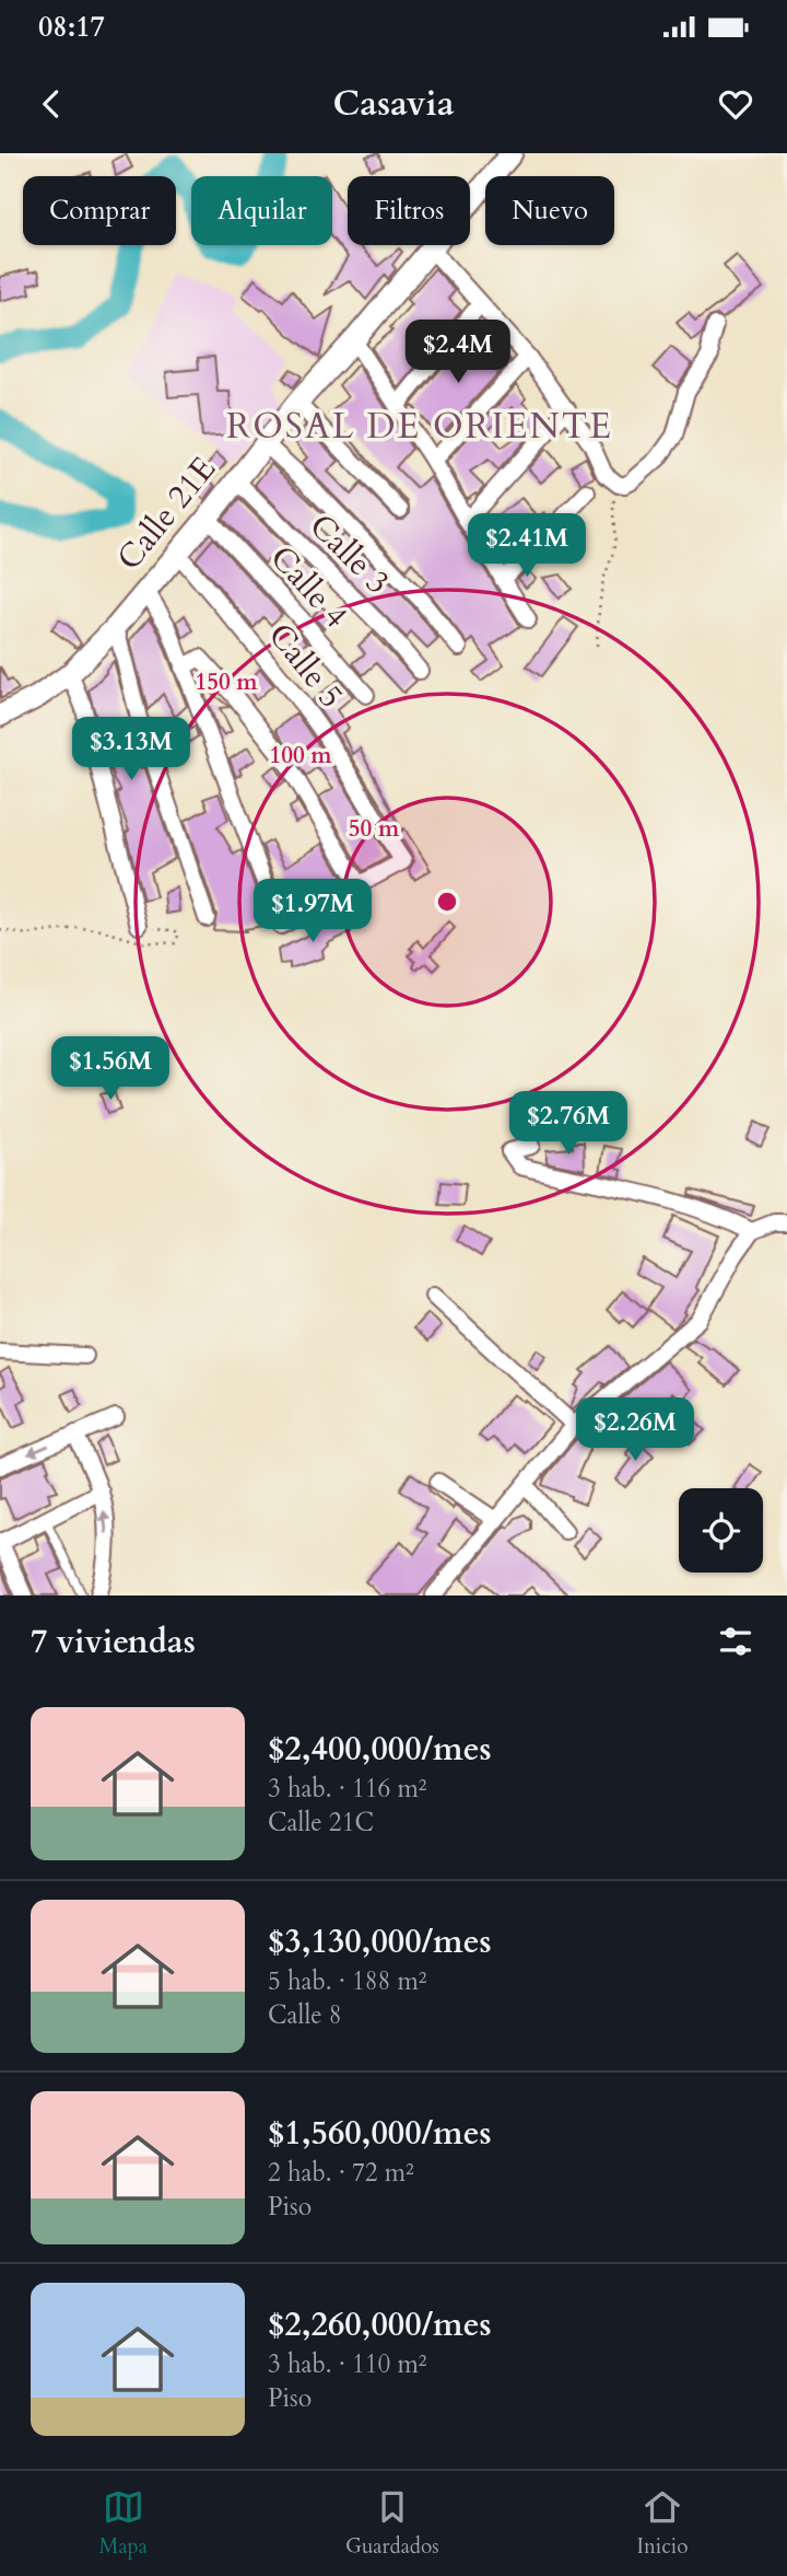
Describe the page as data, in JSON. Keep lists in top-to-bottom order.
{
  "streets": {
    "main road": ["Calle 21E"],
    "street": ["Calle 3", "Calle 4", "Calle 5"]
  },
  "crossings": [
    ["Calle 21E", "Calle 3"],
    ["Calle 21E", "Calle 4"],
    ["Calle 21E", "Calle 5"]
  ],
  "districts": ["ROSAL DE ORIENTE"],
  "page": {
    "status": "08:17",
    "header": "Casavia",
    "chip": [
      "Comprar",
      "Alquilar",
      "Filtros",
      "Nuevo"
    ],
    "price": [
      "$2.4M",
      "$2.41M",
      "$3.13M",
      "$1.97M",
      "$1.56M",
      "$2.76M",
      "$2.26M"
    ],
    "heading": "7 viviendas",
    "list": [
      {
        "name": "$2,400,000/mes",
        "note": "3 hab. · 116 m² · Calle 21C"
      },
      {
        "name": "$3,130,000/mes",
        "note": "5 hab. · 188 m² · Calle 8"
      },
      {
        "name": "$1,560,000/mes",
        "note": "2 hab. · 72 m² · Piso"
      },
      {
        "name": "$2,260,000/mes",
        "note": "3 hab. · 110 m² · Piso"
      }
    ],
    "tabs": ["Mapa", "Guardados", "Inicio"]
  },
  "rings": ["150 m", "100 m", "50 m"]
}
